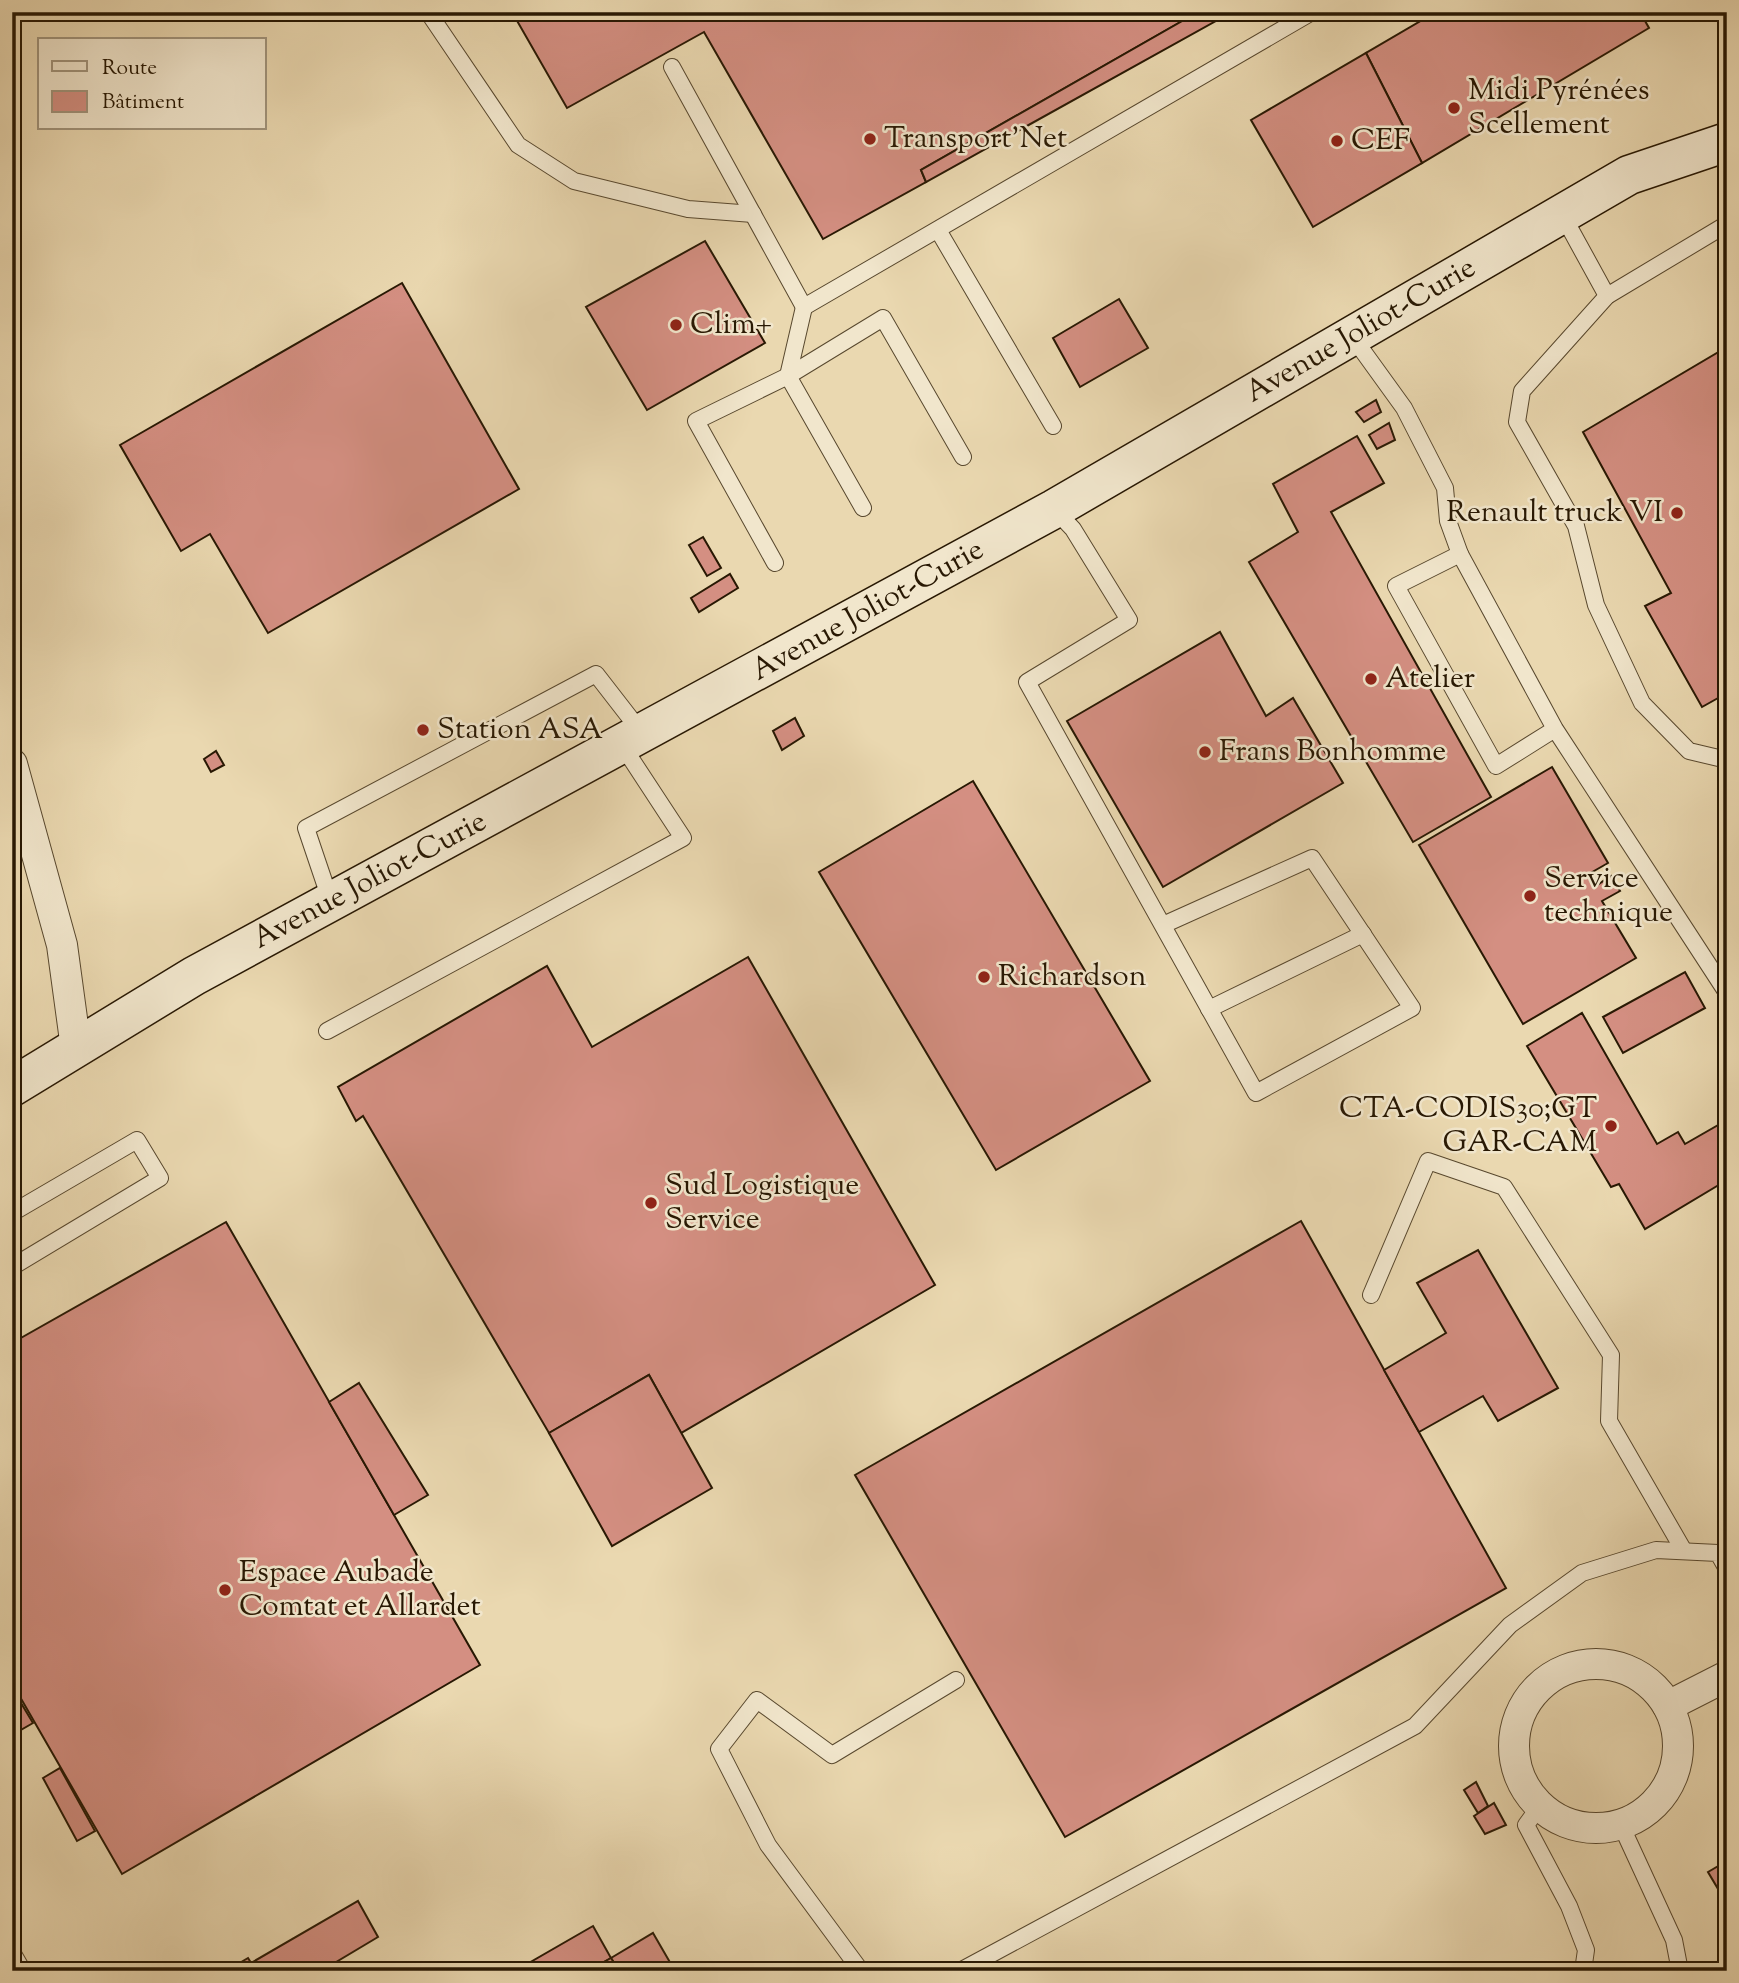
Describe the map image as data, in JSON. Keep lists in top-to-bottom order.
{
  "streets": {
    "street": ["Avenue Joliot-Curie"]
  },
  "places": [
    "Midi Pyrénées Scellement",
    "Transport'Net",
    "CEF",
    "Clim+",
    "Renault truck VI",
    "Atelier",
    "Station ASA",
    "Frans Bonhomme",
    "Service technique",
    "Richardson",
    "CTA-CODIS30;GT GAR-CAM",
    "Sud Logistique Service",
    "Espace Aubade Comtat et Allardet"
  ],
  "legend": ["Route", "Bâtiment"]
}
